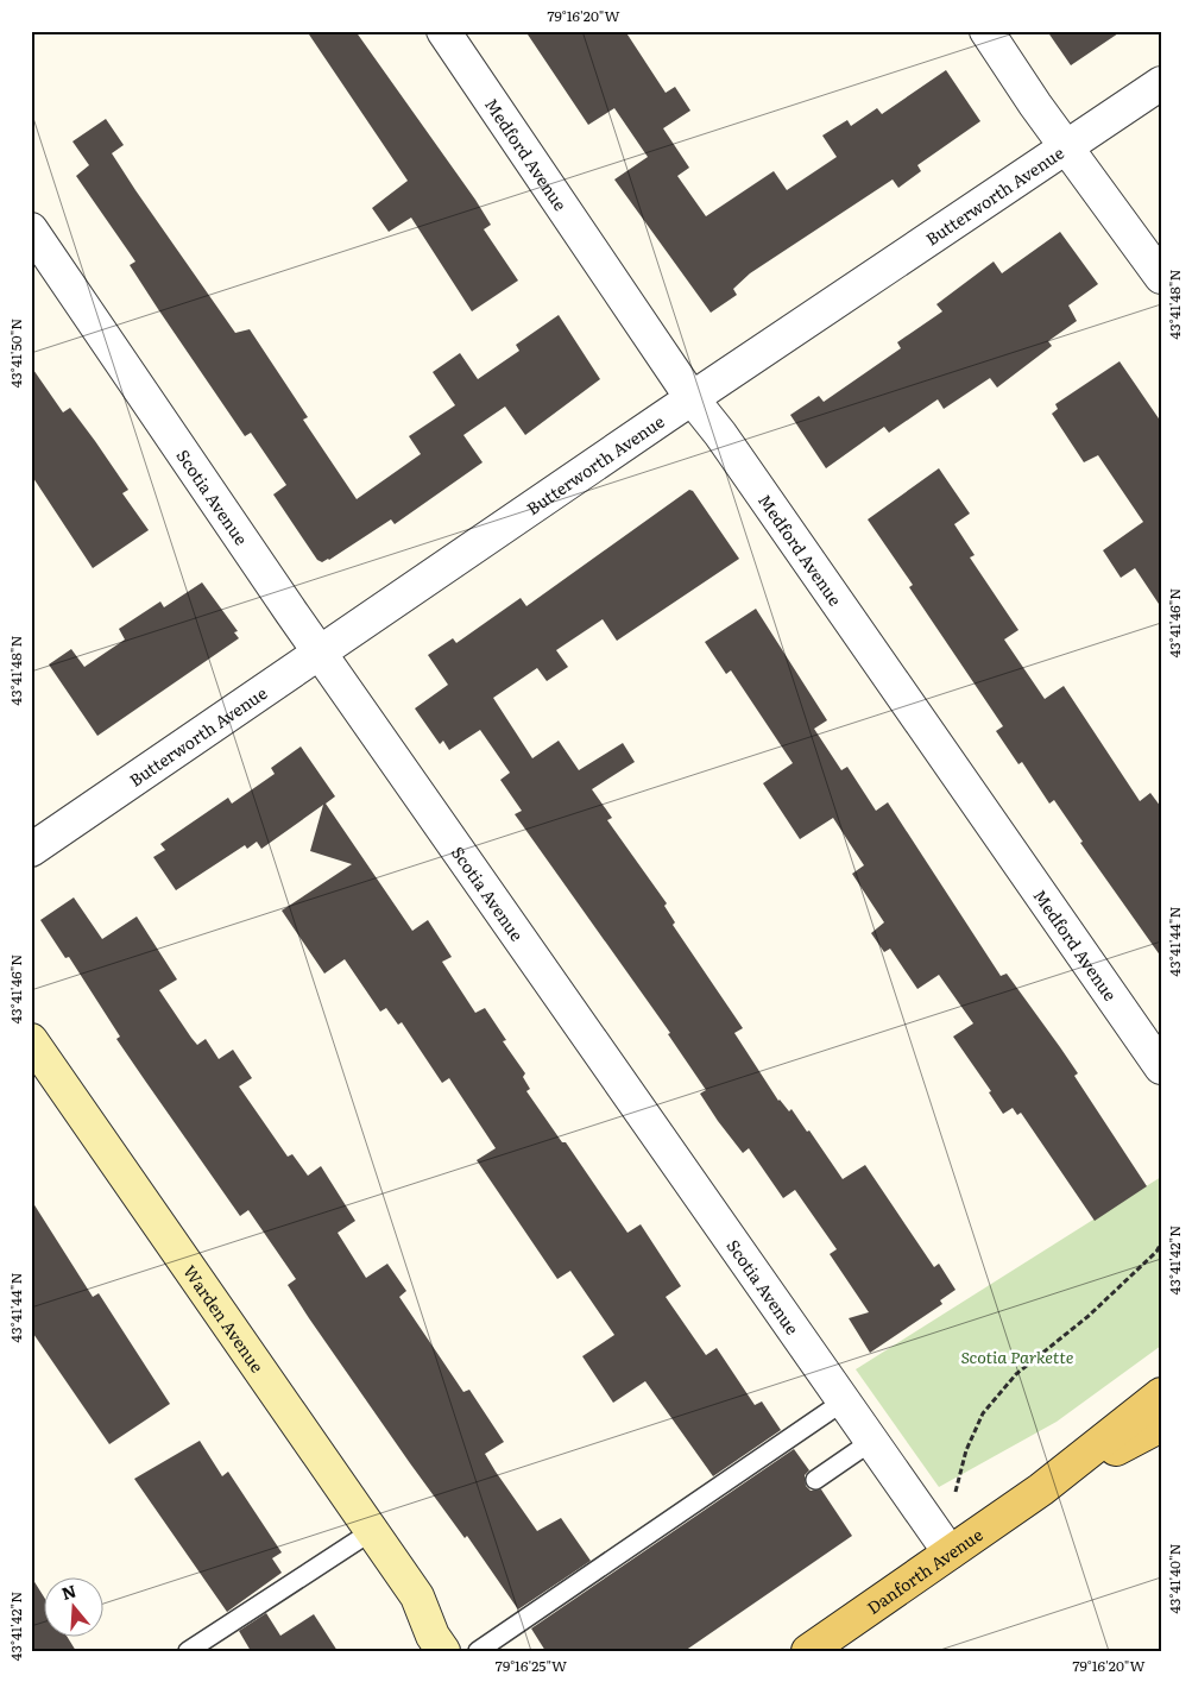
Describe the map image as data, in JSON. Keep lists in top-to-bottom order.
{
  "streets": {
    "main road": ["Warden Avenue", "Danforth Avenue"],
    "street": ["Medford Avenue", "Butterworth Avenue", "Scotia Avenue"]
  },
  "crossings": [
    ["Medford Avenue", "Butterworth Avenue"],
    ["Butterworth Avenue", "Scotia Avenue"],
    ["Scotia Avenue", "Danforth Avenue"]
  ],
  "parks": ["Scotia Parkette"],
  "north": "top",
  "coordinates": [
    "79°16'20\"W",
    "43°41'48\"N",
    "43°41'50\"N",
    "43°41'46\"N",
    "43°41'44\"N",
    "43°41'42\"N",
    "43°41'40\"N",
    "79°16'25\"W"
  ]
}
